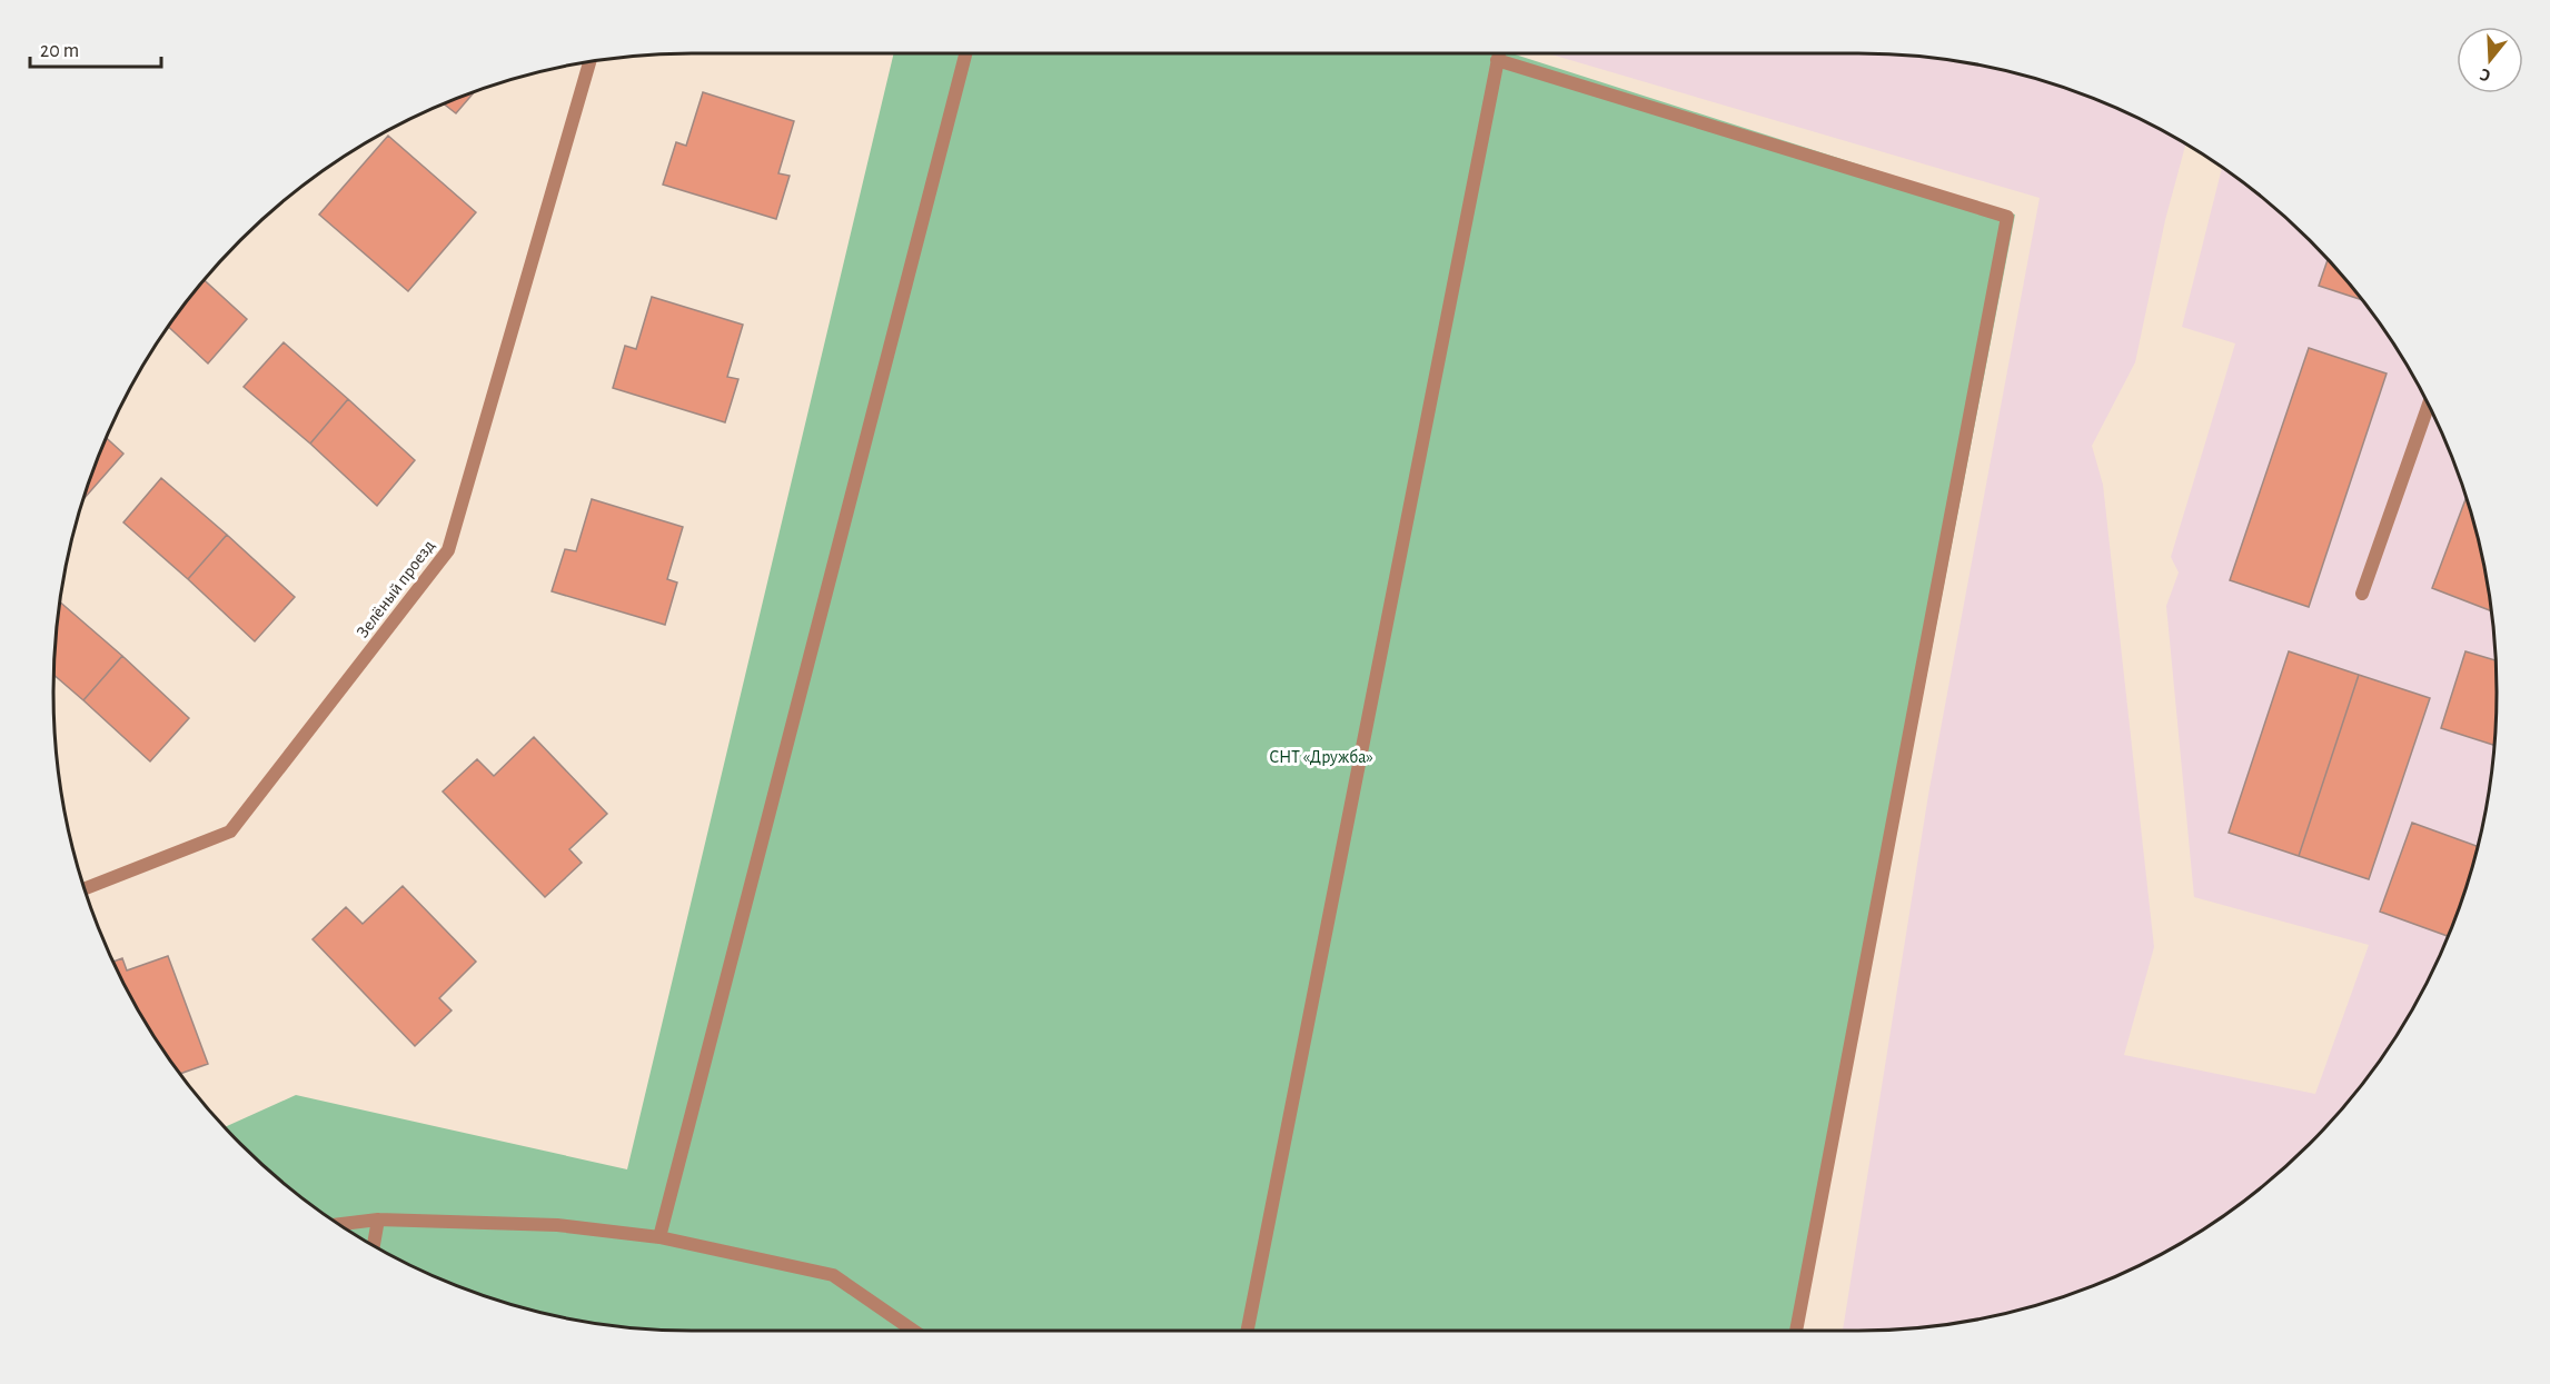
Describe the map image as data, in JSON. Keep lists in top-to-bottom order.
{
  "streets": {
    "street": ["Зелёный проезд"]
  },
  "parks": ["СНТ «Дружба»"],
  "scale_bar": "20 m",
  "north": "bottom"
}
